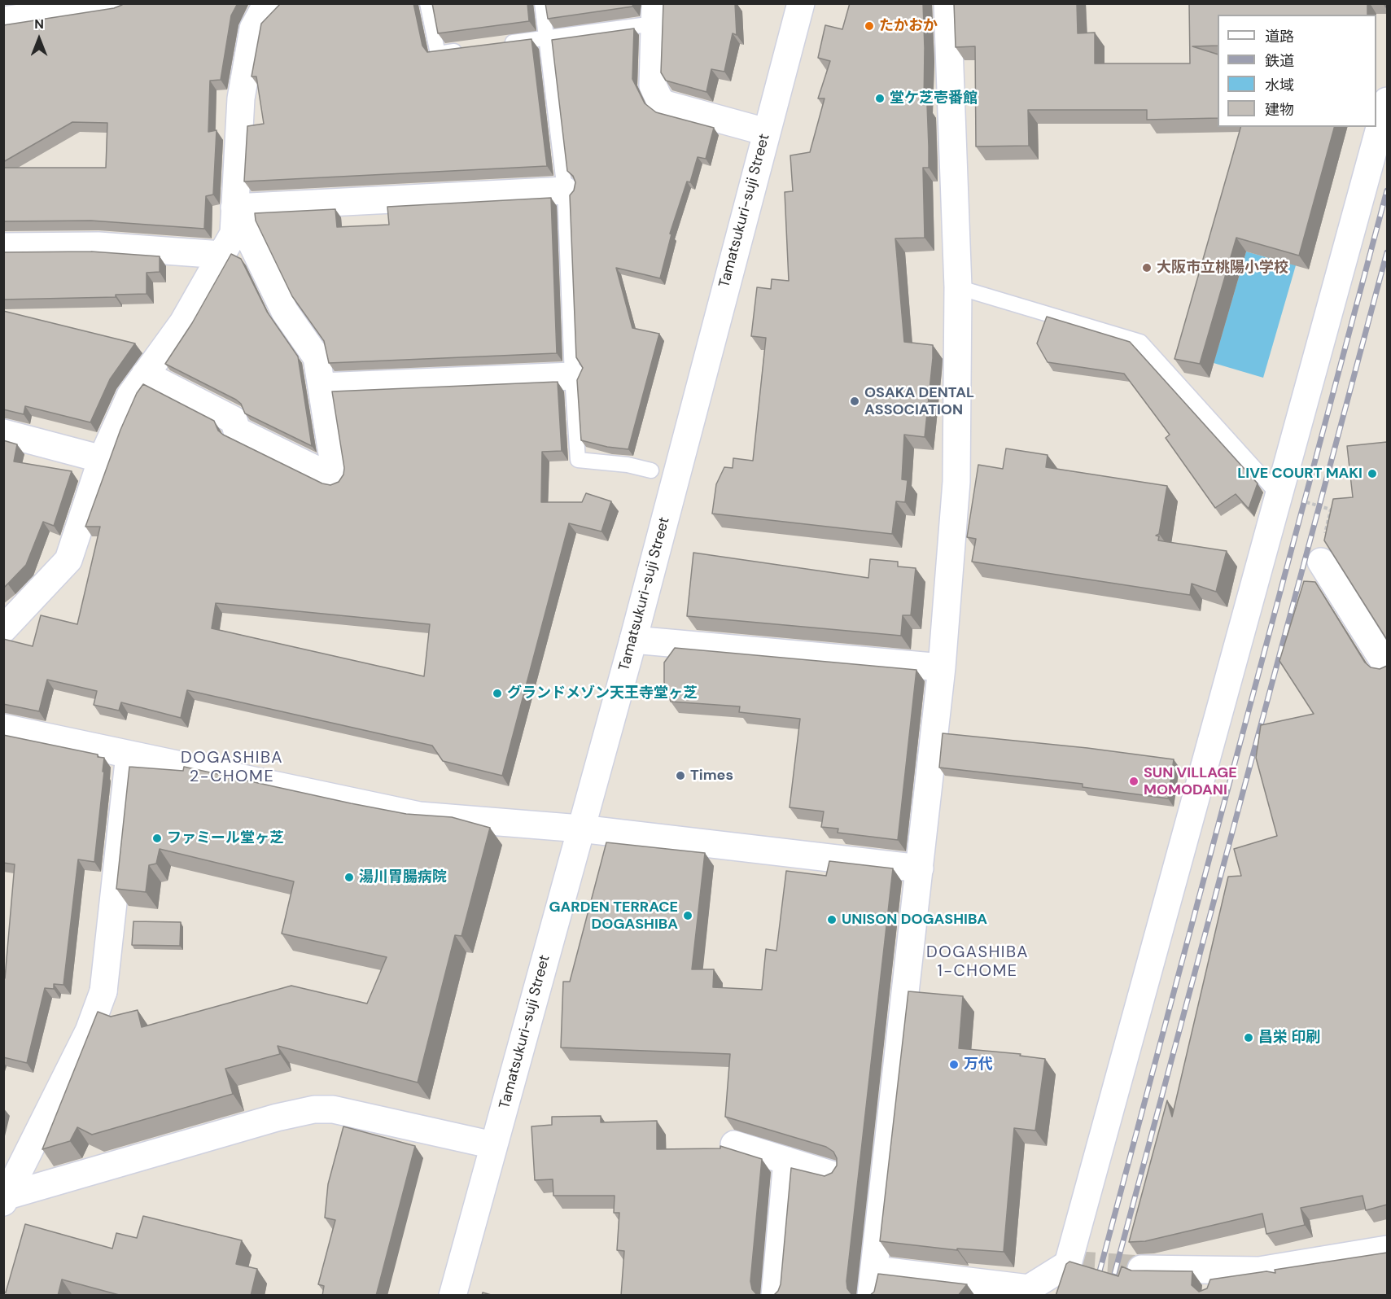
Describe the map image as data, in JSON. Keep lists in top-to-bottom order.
{
  "streets": {
    "street": ["Tamatsukuri-suji Street"]
  },
  "districts": ["DOGASHIBA 2-CHOME", "DOGASHIBA 1-CHOME"],
  "places": [
    "たかおか",
    "堂ケ芝壱番館",
    "大阪市立桃陽小学校",
    "OSAKA DENTAL ASSOCIATION",
    "LIVE COURT MAKI",
    "グランドメゾン天王寺堂ヶ芝",
    "Times",
    "SUN VILLAGE MOMODANI",
    "ファミール堂ヶ芝",
    "湯川胃腸病院",
    "GARDEN TERRACE DOGASHIBA",
    "UNISON DOGASHIBA",
    "昌栄 印刷",
    "万代"
  ],
  "legend": [
    "道路",
    "鉄道",
    "水域",
    "建物"
  ],
  "north": "top"
}
